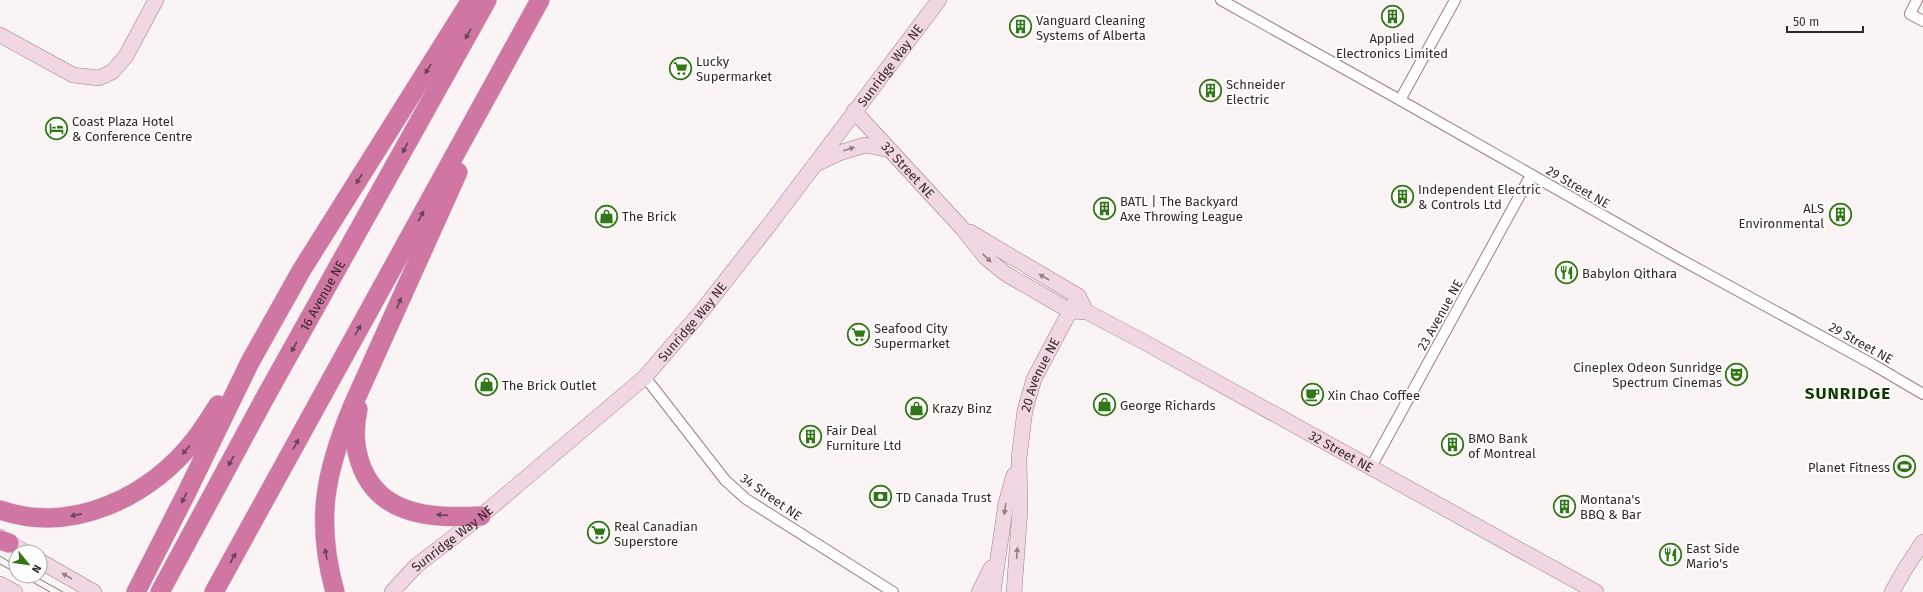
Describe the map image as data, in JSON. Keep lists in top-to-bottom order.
{
  "streets": {
    "highway": ["16 Avenue NE"],
    "street": [
      "Sunridge Way NE",
      "32 Street NE",
      "29 Street NE",
      "23 Avenue NE",
      "20 Avenue NE",
      "34 Street NE"
    ]
  },
  "crossings": [
    ["Sunridge Way NE", "32 Street NE"],
    ["Sunridge Way NE", "34 Street NE"],
    ["32 Street NE", "23 Avenue NE"],
    ["32 Street NE", "20 Avenue NE"],
    ["29 Street NE", "23 Avenue NE"]
  ],
  "districts": ["SUNRIDGE"],
  "places": {
    "building": [
      "Applied Electronics Limited",
      "Vanguard Cleaning Systems of Alberta",
      "Schneider Electric",
      "Independent Electric & Controls Ltd",
      "BATL | The Backyard Axe Throwing League",
      "ALS Environmental",
      "Fair Deal Furniture Ltd",
      "BMO Bank of Montreal",
      "Montana's BBQ & Bar"
    ],
    "supermarket": ["Lucky Supermarket", "Seafood City Supermarket", "Real Canadian Superstore"],
    "hotel": ["Coast Plaza Hotel & Conference Centre"],
    "shop": [
      "The Brick",
      "The Brick Outlet",
      "George Richards",
      "Krazy Binz"
    ],
    "restaurant": ["Babylon Qithara", "East Side Mario's"],
    "theatre": ["Cineplex Odeon Sunridge Spectrum Cinemas"],
    "cafe": ["Xin Chao Coffee"],
    "sports": ["Planet Fitness"],
    "bank": ["TD Canada Trust"]
  },
  "scale_bar": "50 m",
  "north": "bottom right"
}
